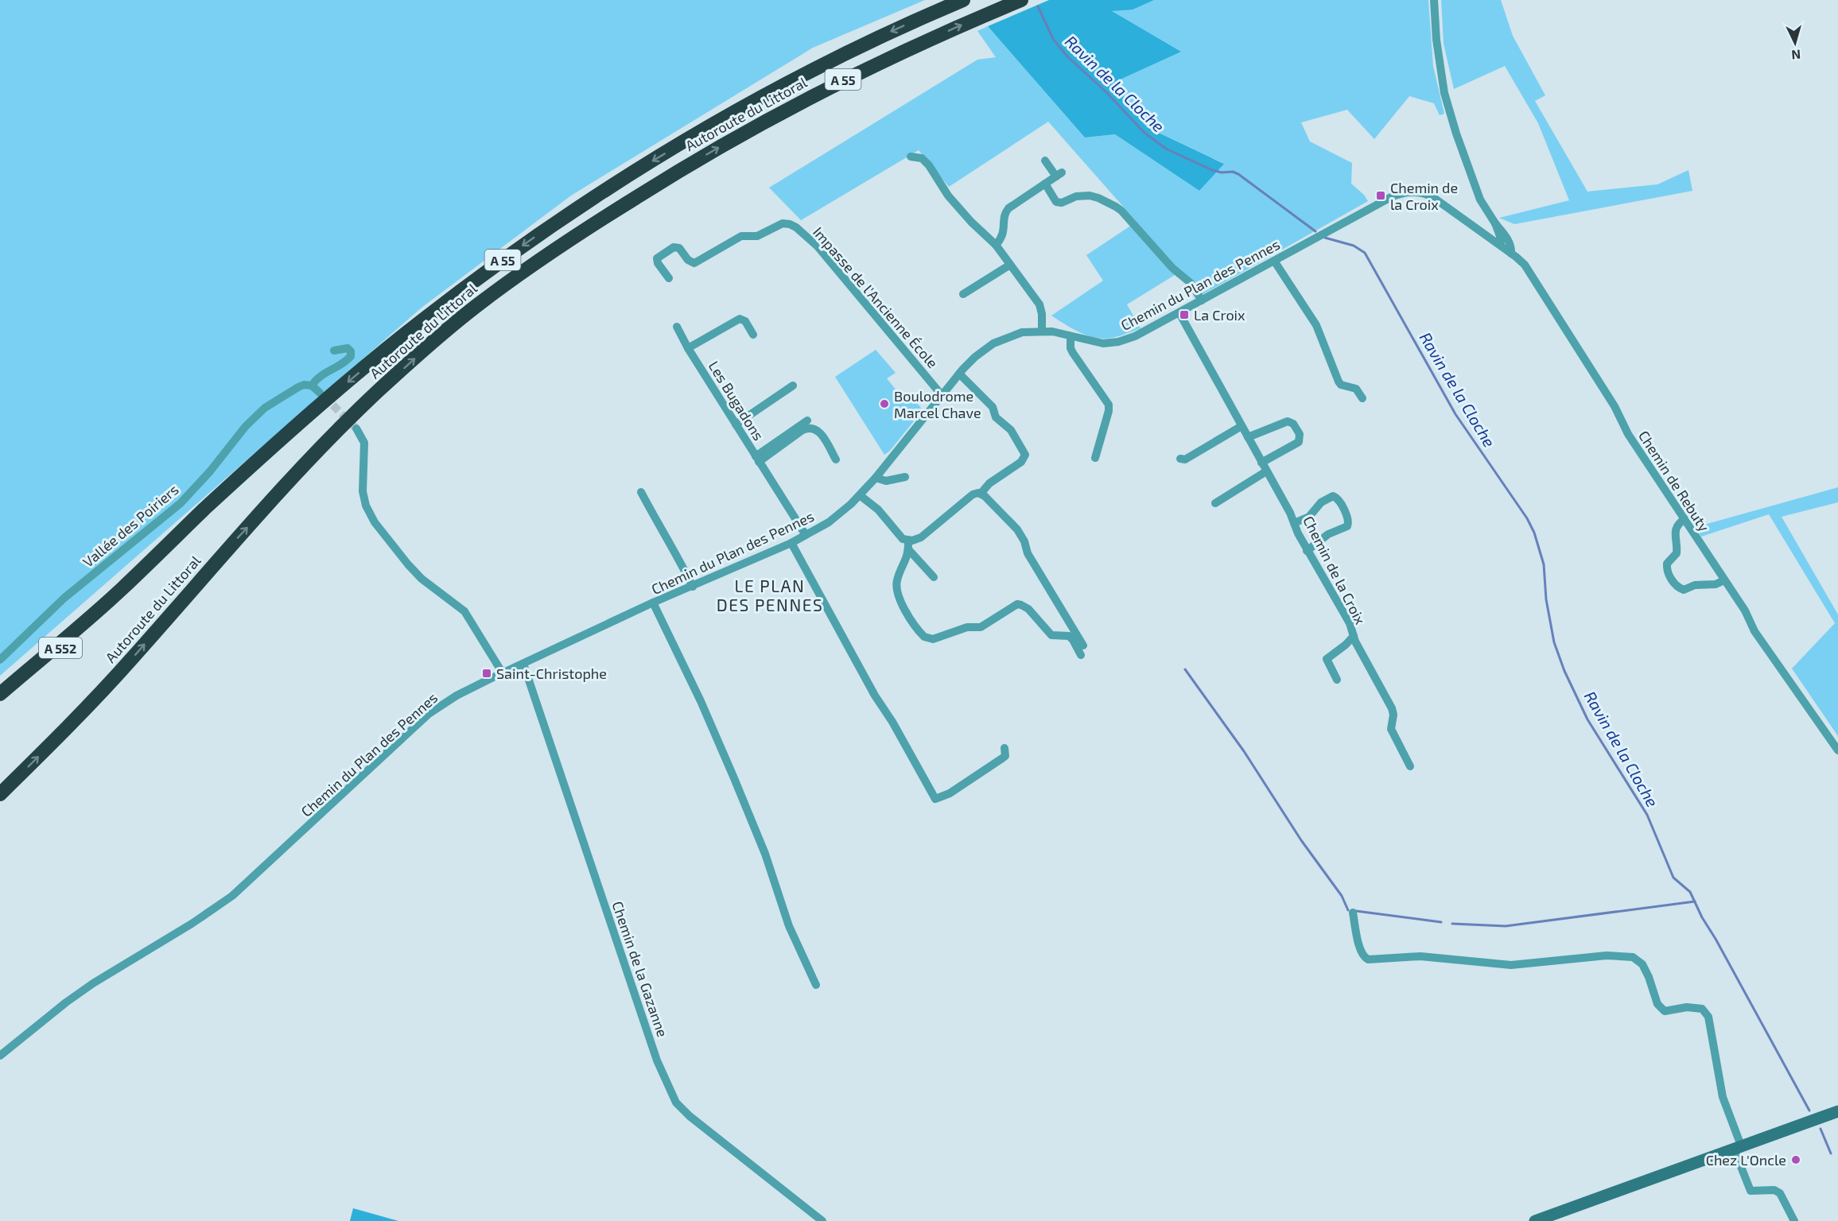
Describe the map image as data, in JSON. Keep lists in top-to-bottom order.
{
  "streets": {
    "highway": ["A 55", "Autoroute du Littoral", "A 552"],
    "street": [
      "Chemin du Plan des Pennes",
      "Impasse de l'Ancienne École",
      "Les Bugadons",
      "Chemin de Rebuty",
      "Vallée des Poiriers",
      "Chemin de la Croix",
      "Chemin de la Gazanne"
    ]
  },
  "crossings": [
    ["Autoroute du Littoral", "A 552"],
    ["Chemin du Plan des Pennes", "Impasse de l'Ancienne École"],
    ["Chemin du Plan des Pennes", "Les Bugadons"],
    ["Chemin du Plan des Pennes", "Chemin de Rebuty"],
    ["Chemin du Plan des Pennes", "Chemin de la Croix"],
    ["Chemin du Plan des Pennes", "Chemin de la Gazanne"]
  ],
  "districts": ["LE PLAN DES PENNES"],
  "water": ["Ravin de la Cloche"],
  "places": {
    "transit": ["Chemin de la Croix", "La Croix", "Saint-Christophe"],
    "other": ["Boulodrome Marcel Chave", "Chez L'Oncle"]
  },
  "north": "bottom"
}
